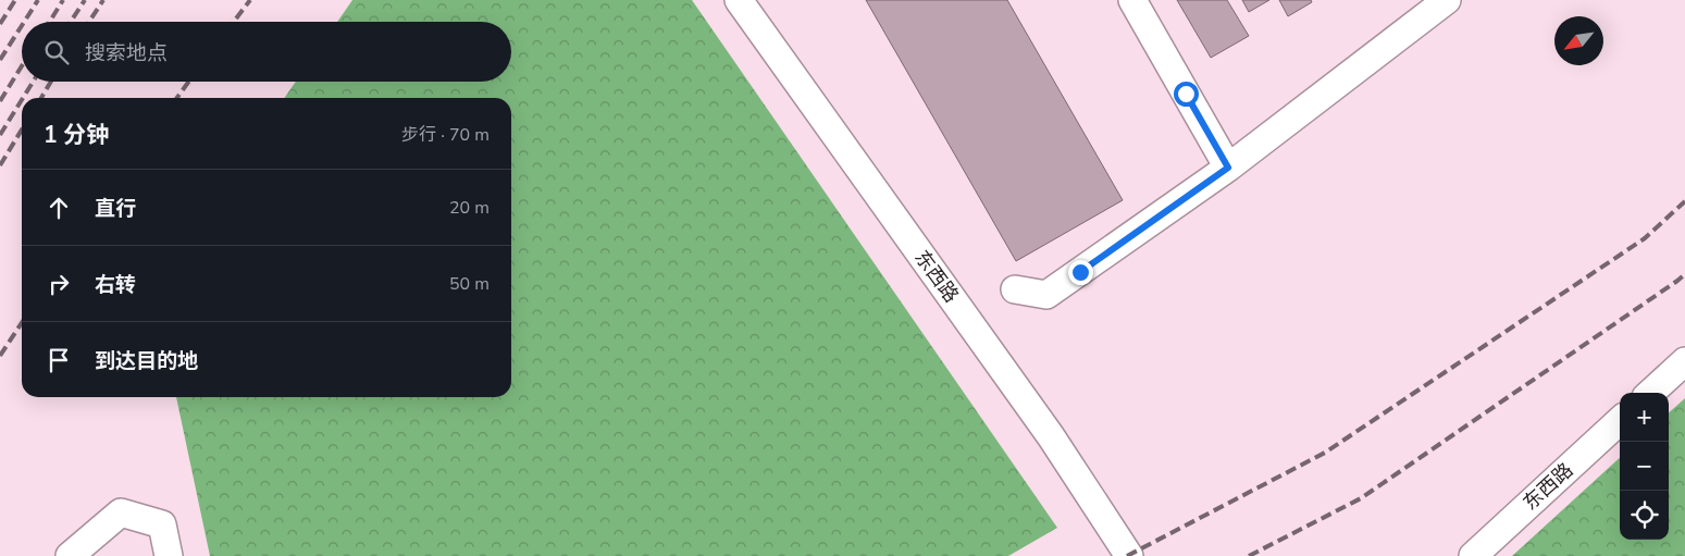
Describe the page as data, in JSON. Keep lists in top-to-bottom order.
{
  "streets": {
    "street": ["东西路"]
  },
  "north": "bottom left",
  "page": {
    "search": "搜索地点",
    "heading": ["1 分钟", "步行 · 70 m"],
    "list": [
      ["直行", "20 m"],
      ["右转", "50 m"],
      "到达目的地"
    ],
    "map_buttons": ["+", "−"]
  }
}
